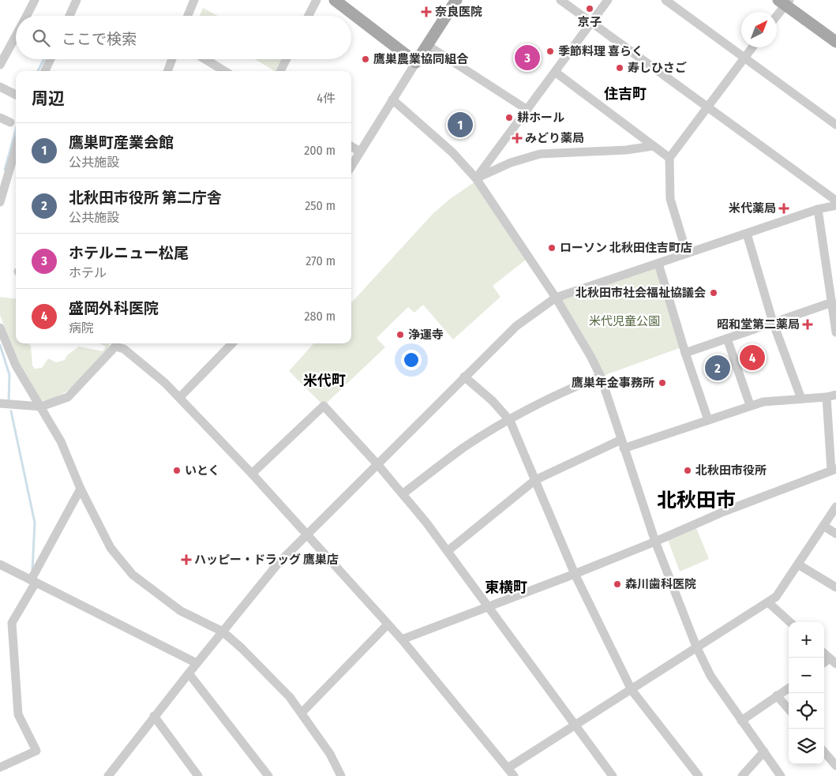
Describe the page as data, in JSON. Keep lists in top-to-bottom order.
{
  "districts": [
    "住吉町",
    "米代町",
    "北秋田市",
    "東横町"
  ],
  "parks": ["米代児童公園"],
  "places": {
    "other": [
      "京子",
      "季節料理 喜らく",
      "鷹巣農業協同組合",
      "寿しひさご",
      "耕ホール",
      "ローソン 北秋田住吉町店",
      "北秋田市社会福祉協議会",
      "浄運寺",
      "鷹巣年金事務所",
      "いとく",
      "北秋田市役所",
      "森川歯科医院"
    ],
    "health": [
      "奈良医院",
      "みどり薬局",
      "米代薬局",
      "昭和堂第二薬局",
      "ハッピー・ドラッグ 鷹巣店"
    ]
  },
  "north": "top right",
  "page": {
    "search": "ここで検索",
    "pins": [
      "3",
      "1",
      "4",
      "2"
    ],
    "heading": ["周辺", "4件"],
    "list": [
      {
        "mark": "1",
        "name": "鷹巣町産業会館",
        "note": "公共施設",
        "value": "200 m"
      },
      {
        "mark": "2",
        "name": "北秋田市役所 第二庁舎",
        "note": "公共施設",
        "value": "250 m"
      },
      {
        "mark": "3",
        "name": "ホテルニュー松尾",
        "note": "ホテル",
        "value": "270 m"
      },
      {
        "mark": "4",
        "name": "盛岡外科医院",
        "note": "病院",
        "value": "280 m"
      }
    ],
    "map_buttons": ["+", "−"]
  }
}
